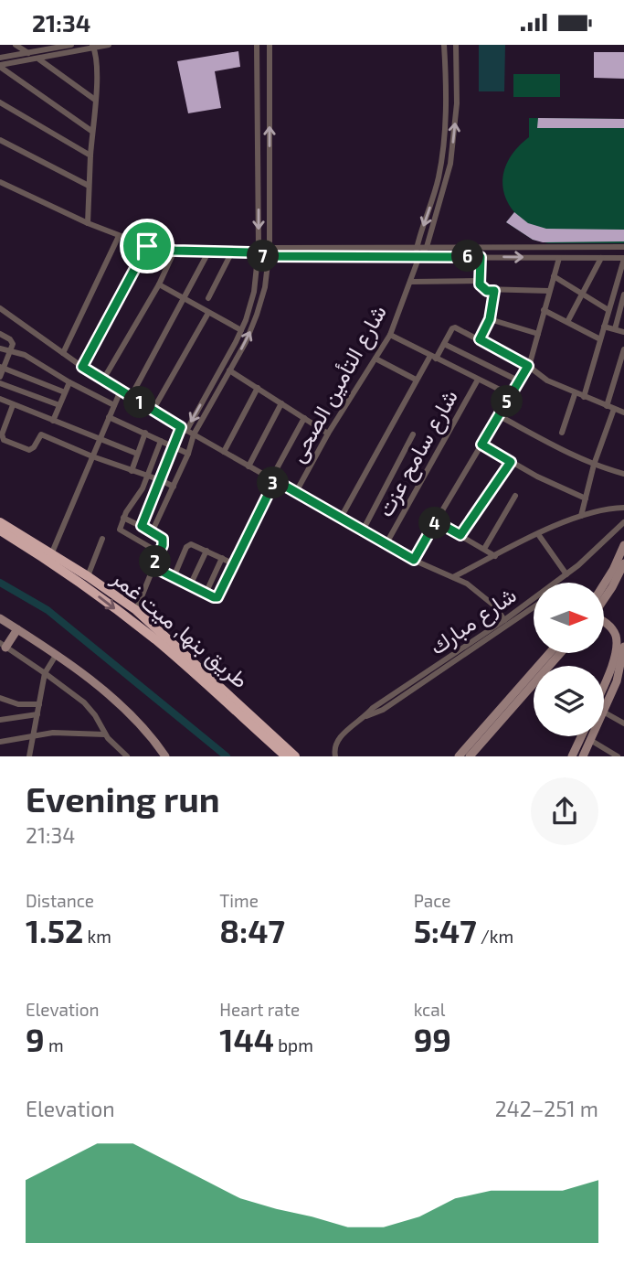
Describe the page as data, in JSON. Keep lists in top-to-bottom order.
{
  "streets": {
    "highway": ["طريق بنها, ميت غمر"],
    "street": ["شارع التأمين الصحى", "شارع سامح عزت", "شارع مبارك"]
  },
  "north": "right",
  "page": {
    "status": "21:34",
    "pins": [
      "6",
      "7",
      "5",
      "1",
      "3",
      "4",
      "2"
    ],
    "heading": ["Evening run", "21:34"],
    "stats": [
      ["Distance", "1.52 km"],
      ["Time", "8:47"],
      ["Pace", "5:47 /km"],
      ["Elevation", "9 m"],
      ["Heart rate", "144 bpm"],
      ["kcal", "99"]
    ],
    "chart": ["Elevation", "242–251 m"]
  }
}
